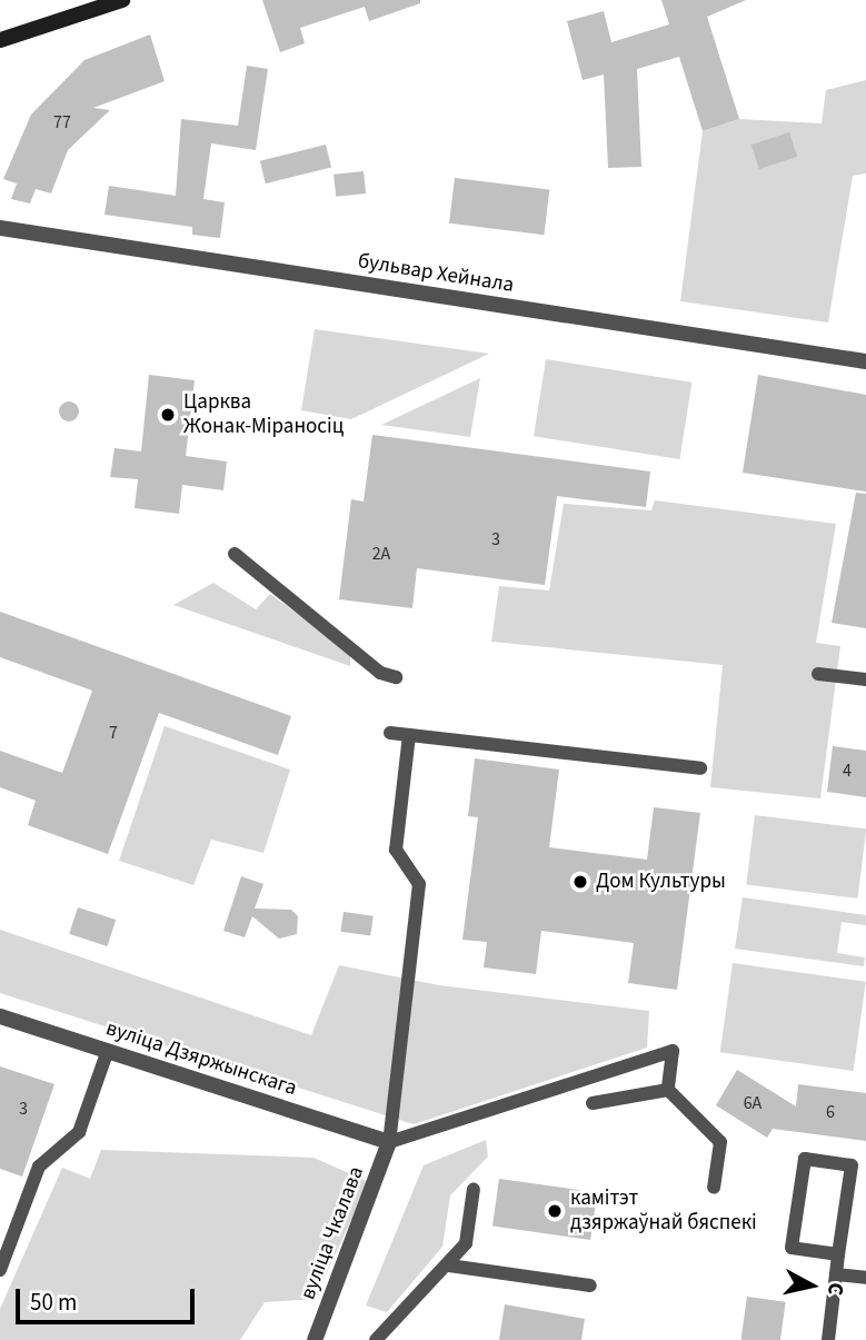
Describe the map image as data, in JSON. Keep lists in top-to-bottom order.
{
  "streets": {
    "street": ["бульвар Хейнала", "вуліца Дзяржынскага", "вуліца Чкалава"]
  },
  "crossings": [
    ["вуліца Дзяржынскага", "вуліца Чкалава"]
  ],
  "places": ["Царква Жонак-Міраносіц", "Дом Культуры", "камітэт дзяржаўнай бяспекі"],
  "house_numbers": [
    "77",
    "3",
    "2А",
    "7",
    "4",
    "6А",
    "3",
    "6"
  ],
  "scale_bar": "50 m",
  "north": "right"
}
